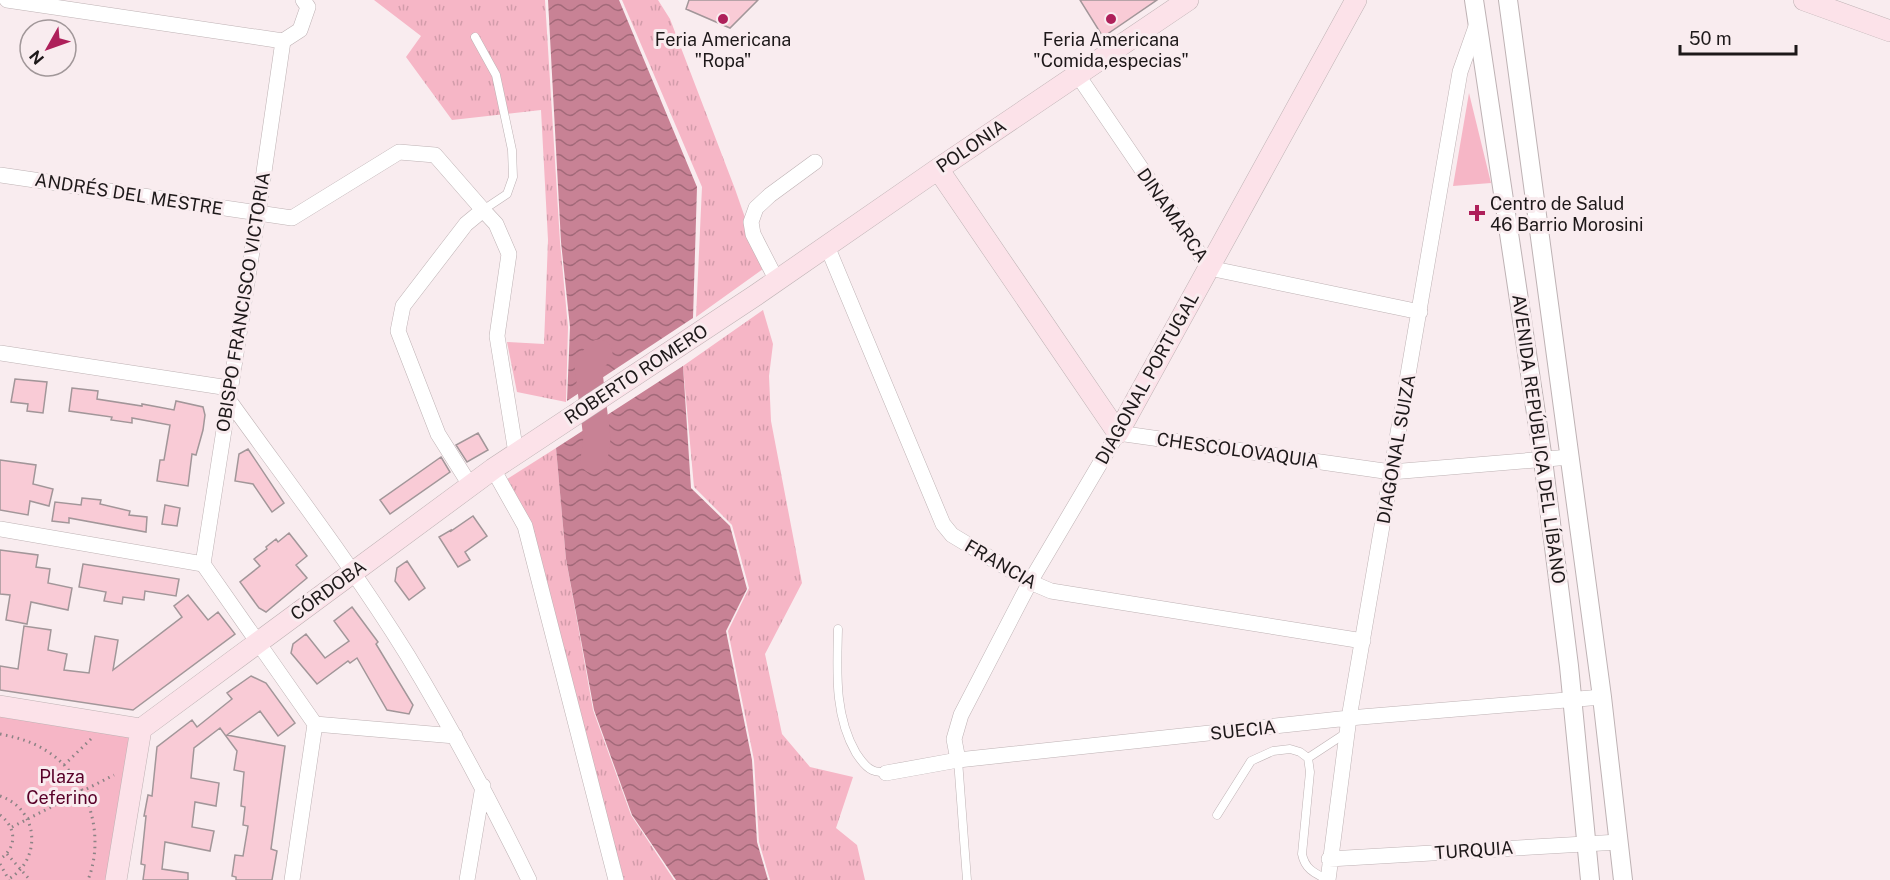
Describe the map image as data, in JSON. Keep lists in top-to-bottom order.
{
  "streets": {
    "main road": [
      "POLONIA",
      "ROBERTO ROMERO",
      "DIAGONAL PORTUGAL",
      "CÓRDOBA"
    ],
    "street": [
      "ANDRÉS DEL MESTRE",
      "DINAMARCA",
      "OBISPO FRANCISCO VICTORIA",
      "AVENIDA REPÚBLICA DEL LÍBANO",
      "DIAGONAL SUIZA",
      "CHESCOLOVAQUIA",
      "FRANCIA",
      "SUECIA",
      "TURQUIA"
    ]
  },
  "crossings": [
    ["POLONIA", "DINAMARCA"],
    ["POLONIA", "ROBERTO ROMERO"],
    ["POLONIA", "FRANCIA"],
    ["ANDRÉS DEL MESTRE", "OBISPO FRANCISCO VICTORIA"],
    ["DINAMARCA", "DIAGONAL PORTUGAL"],
    ["DINAMARCA", "DIAGONAL SUIZA"],
    ["ROBERTO ROMERO", "CÓRDOBA"],
    ["DIAGONAL PORTUGAL", "CHESCOLOVAQUIA"],
    ["DIAGONAL PORTUGAL", "FRANCIA"],
    ["DIAGONAL PORTUGAL", "SUECIA"],
    ["AVENIDA REPÚBLICA DEL LÍBANO", "DIAGONAL SUIZA"],
    ["AVENIDA REPÚBLICA DEL LÍBANO", "CHESCOLOVAQUIA"],
    ["AVENIDA REPÚBLICA DEL LÍBANO", "SUECIA"],
    ["AVENIDA REPÚBLICA DEL LÍBANO", "TURQUIA"],
    ["DIAGONAL SUIZA", "CHESCOLOVAQUIA"],
    ["DIAGONAL SUIZA", "FRANCIA"],
    ["DIAGONAL SUIZA", "SUECIA"],
    ["DIAGONAL SUIZA", "TURQUIA"]
  ],
  "parks": ["Plaza Ceferino"],
  "places": {
    "other": ["Feria Americana \"Ropa\"", "Feria Americana \"Comida,especias\""],
    "health": ["Centro de Salud 46 Barrio Morosini"]
  },
  "scale_bar": "50 m",
  "north": "bottom left"
}
